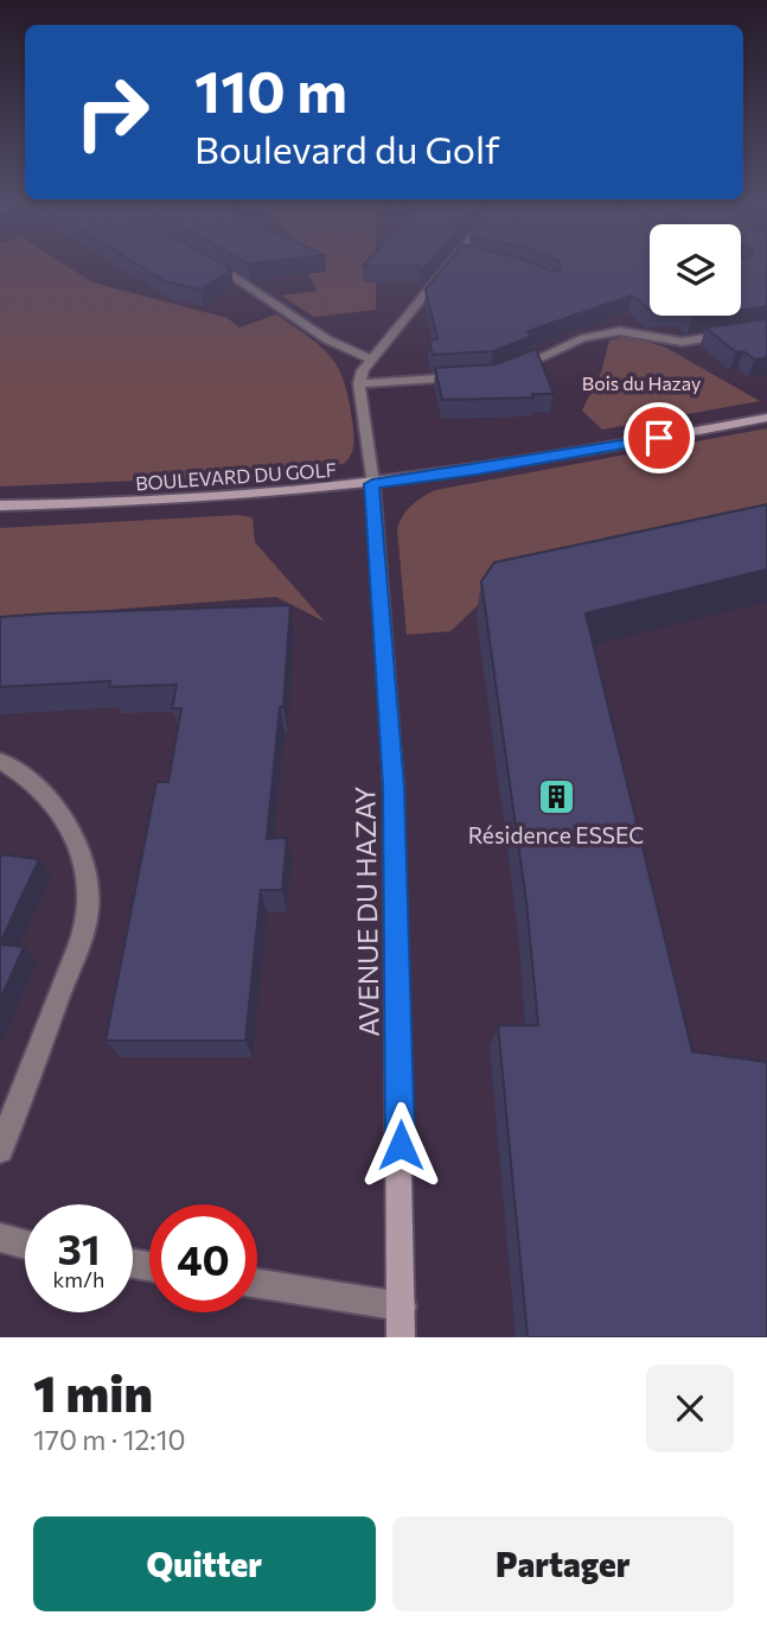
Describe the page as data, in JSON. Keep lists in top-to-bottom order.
{
  "streets": {
    "main road": ["BOULEVARD DU GOLF", "AVENUE DU HAZAY"]
  },
  "crossings": [
    ["BOULEVARD DU GOLF", "AVENUE DU HAZAY"]
  ],
  "parks": ["Bois du Hazay"],
  "places": {
    "building": ["Résidence ESSEC"]
  },
  "page": {
    "turn": ["110 m", "Boulevard du Golf"],
    "speed": "31 km/h",
    "limit": "40",
    "heading": ["1 min", "170 m · 12:10"],
    "buttons": ["Quitter", "Partager"]
  }
}
